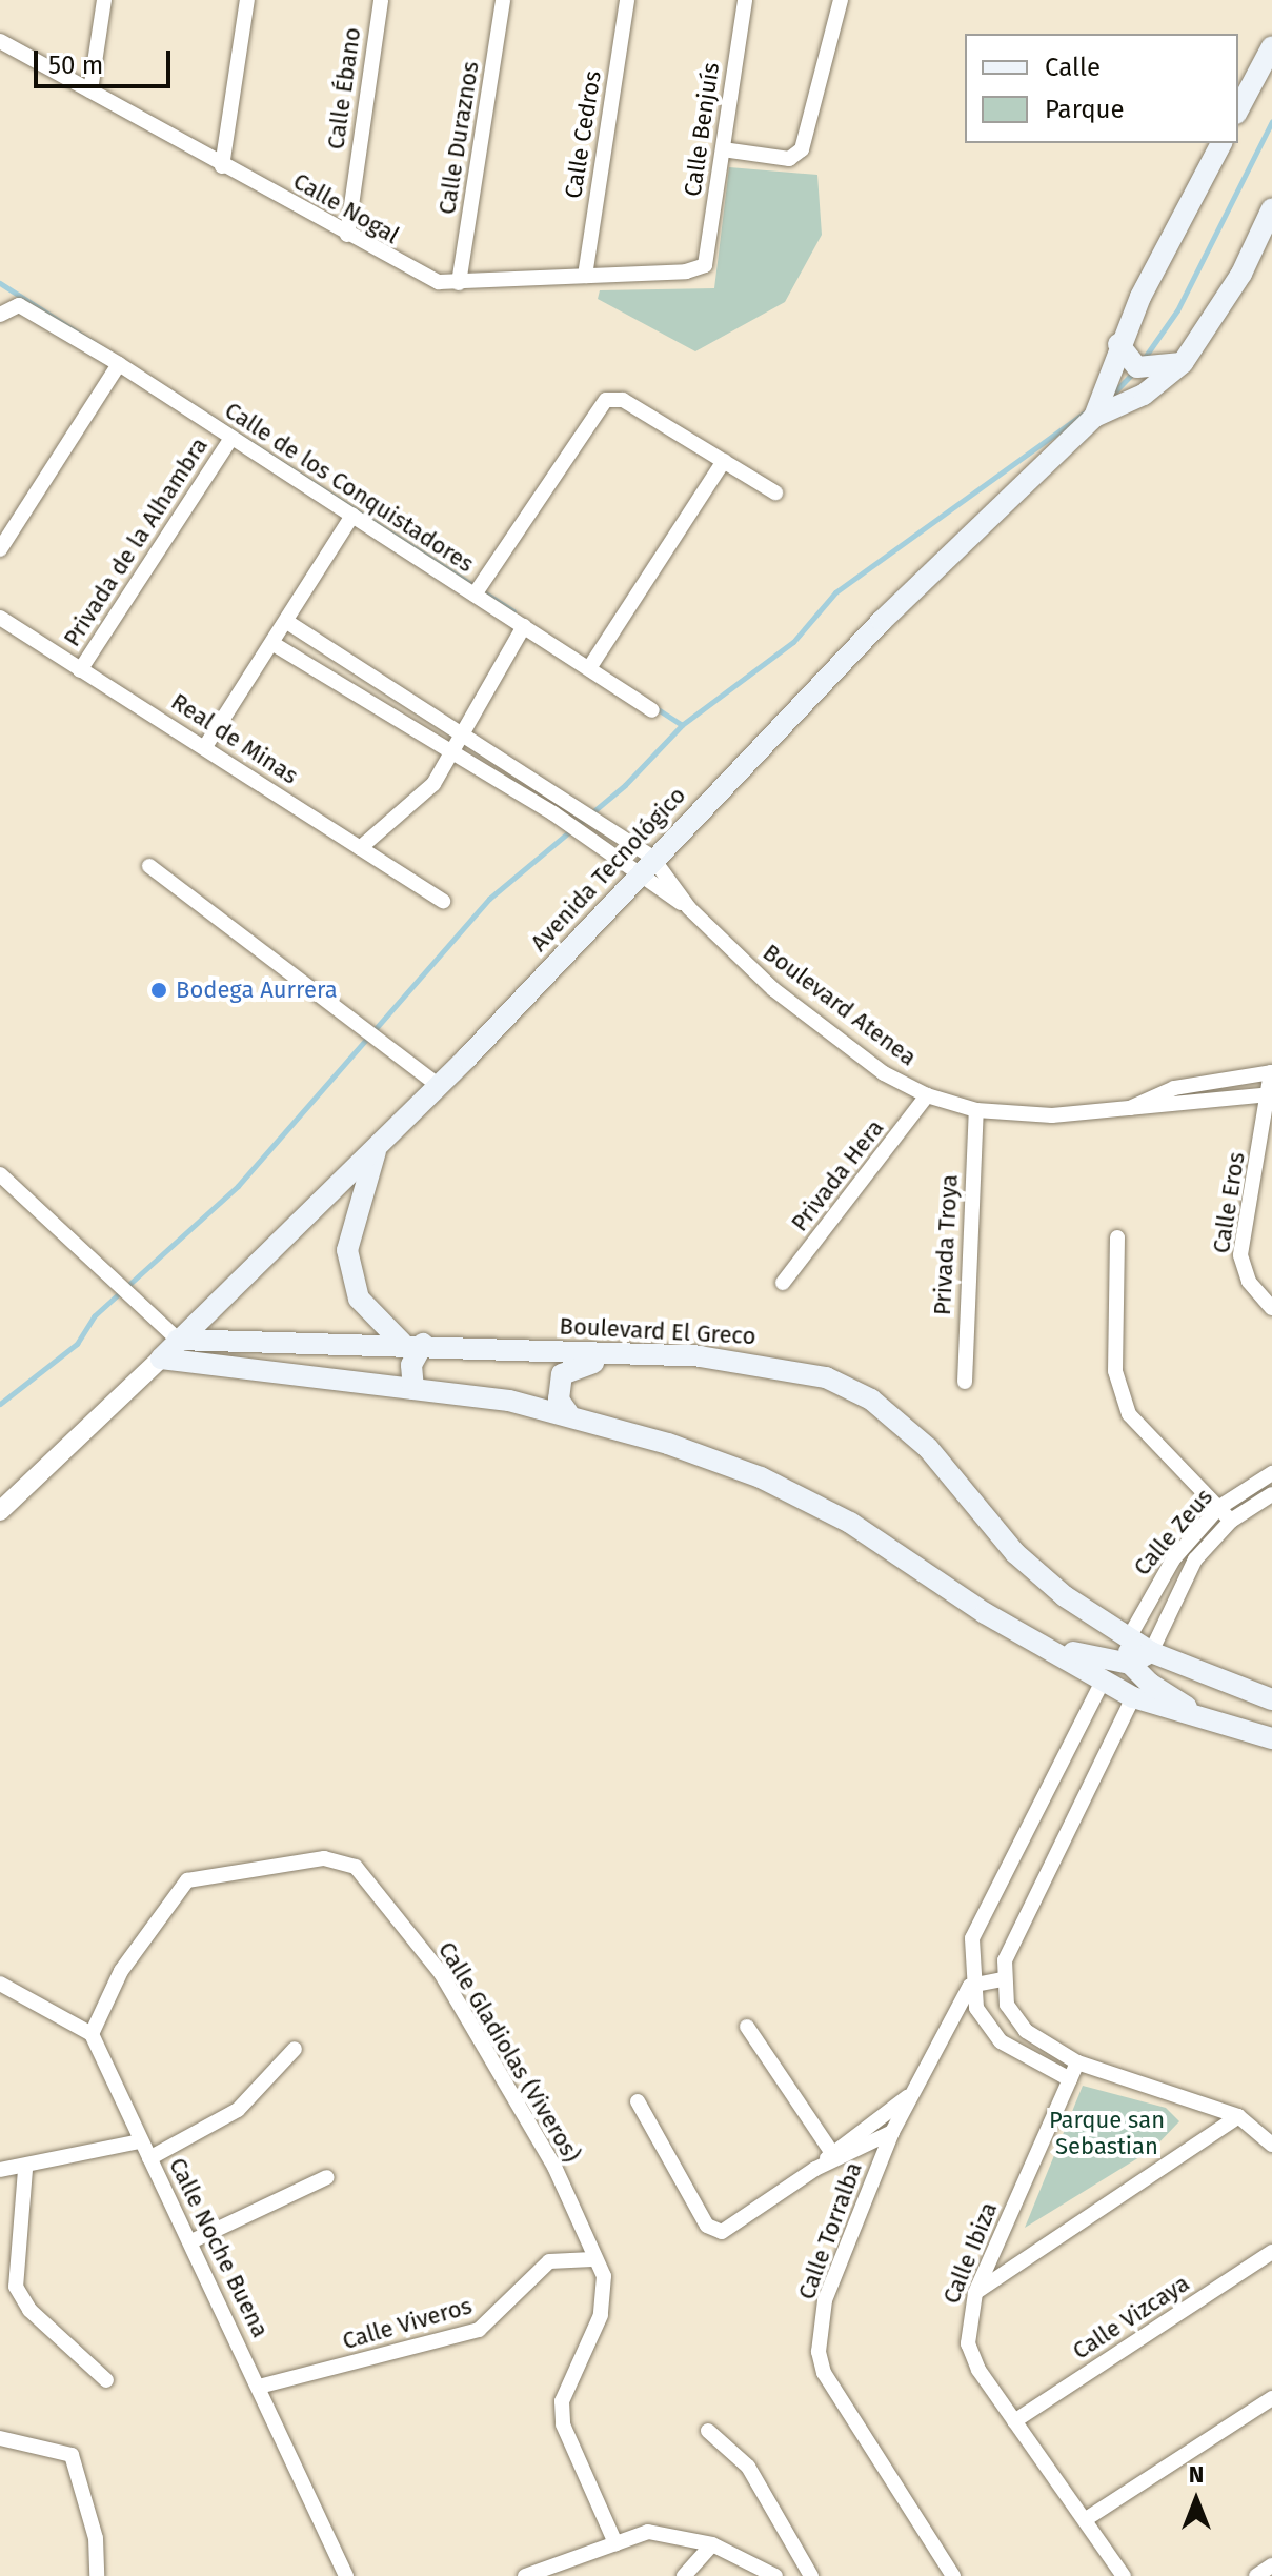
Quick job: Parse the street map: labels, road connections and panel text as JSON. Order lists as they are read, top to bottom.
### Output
{
  "streets": {
    "main road": ["Avenida Tecnológico", "Boulevard El Greco"],
    "street": [
      "Calle Ébano",
      "Calle Benjuís",
      "Calle Cedros",
      "Calle Duraznos",
      "Calle Nogal",
      "Calle de los Conquistadores",
      "Privada de la Alhambra",
      "Real de Minas",
      "Boulevard Atenea",
      "Privada Hera",
      "Calle Eros",
      "Privada Troya",
      "Calle Zeus",
      "Calle Gladiolas (Viveros)",
      "Calle Torralba",
      "Calle Noche Buena",
      "Calle Ibiza",
      "Calle Vizcaya",
      "Calle Viveros"
    ]
  },
  "crossings": [
    ["Calle Ébano", "Calle Nogal"],
    ["Calle Benjuís", "Calle Nogal"],
    ["Calle Cedros", "Calle Nogal"],
    ["Calle Duraznos", "Calle Nogal"],
    ["Calle de los Conquistadores", "Privada de la Alhambra"],
    ["Privada de la Alhambra", "Real de Minas"],
    ["Avenida Tecnológico", "Boulevard Atenea"],
    ["Avenida Tecnológico", "Boulevard El Greco"],
    ["Boulevard Atenea", "Privada Hera"],
    ["Boulevard Atenea", "Calle Eros"],
    ["Boulevard Atenea", "Privada Troya"],
    ["Boulevard El Greco", "Calle Zeus"],
    ["Calle Gladiolas (Viveros)", "Calle Noche Buena"],
    ["Calle Gladiolas (Viveros)", "Calle Viveros"],
    ["Calle Noche Buena", "Calle Viveros"],
    ["Calle Ibiza", "Calle Vizcaya"]
  ],
  "parks": ["Parque san Sebastian"],
  "places": ["Bodega Aurrera"],
  "legend": ["Calle", "Parque"],
  "scale_bar": "50 m",
  "north": "top"
}
